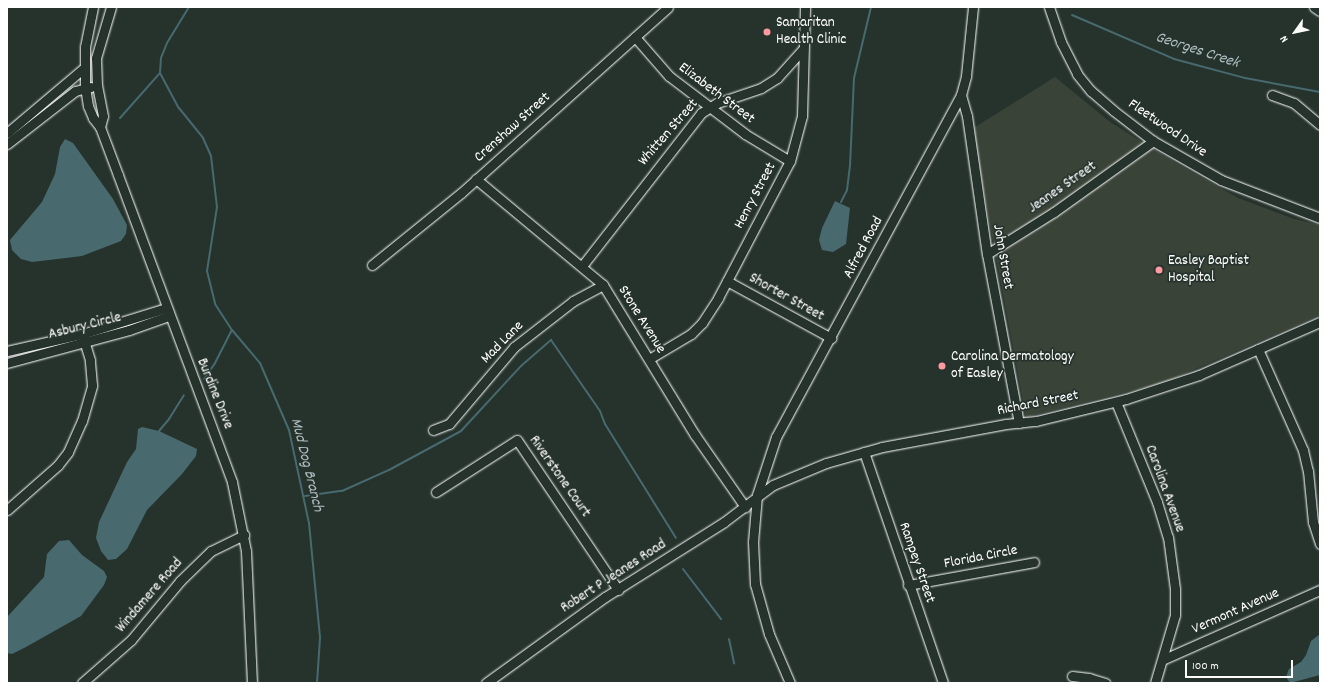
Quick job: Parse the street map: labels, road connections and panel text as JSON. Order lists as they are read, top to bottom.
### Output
{
  "streets": {
    "street": [
      "Elizabeth Street",
      "Crenshaw Street",
      "Fleetwood Drive",
      "Whitten Street",
      "Jeanes Street",
      "Henry Street",
      "Alfred Road",
      "John Street",
      "Shorter Street",
      "Stone Avenue",
      "Asbury Circle",
      "Mad Lane",
      "Burdine Drive",
      "Richard Street",
      "Riverstone Court",
      "Carolina Avenue",
      "Florida Circle",
      "Rampey Street",
      "Robert P Jeanes Road",
      "Windamere Road",
      "Vermont Avenue"
    ]
  },
  "crossings": [
    ["Elizabeth Street", "Crenshaw Street"],
    ["Elizabeth Street", "Whitten Street"],
    ["Elizabeth Street", "Henry Street"],
    ["Crenshaw Street", "Stone Avenue"],
    ["Fleetwood Drive", "Jeanes Street"],
    ["Whitten Street", "Henry Street"],
    ["Whitten Street", "Stone Avenue"],
    ["Jeanes Street", "John Street"],
    ["Henry Street", "Shorter Street"],
    ["Henry Street", "Stone Avenue"],
    ["Alfred Road", "John Street"],
    ["Alfred Road", "Shorter Street"],
    ["Alfred Road", "Richard Street"],
    ["Alfred Road", "Robert P Jeanes Road"],
    ["John Street", "Richard Street"],
    ["Stone Avenue", "Mad Lane"],
    ["Stone Avenue", "Robert P Jeanes Road"],
    ["Asbury Circle", "Burdine Drive"],
    ["Burdine Drive", "Windamere Road"],
    ["Richard Street", "Carolina Avenue"],
    ["Richard Street", "Rampey Street"],
    ["Richard Street", "Robert P Jeanes Road"],
    ["Riverstone Court", "Robert P Jeanes Road"],
    ["Carolina Avenue", "Vermont Avenue"],
    ["Florida Circle", "Rampey Street"]
  ],
  "water": ["Georges Creek", "Mud Dog Branch"],
  "places": ["Samaritan Health Clinic", "Easley Baptist Hospital", "Carolina Dermatology of Easley"],
  "scale_bar": "100 m",
  "north": "bottom left"
}
